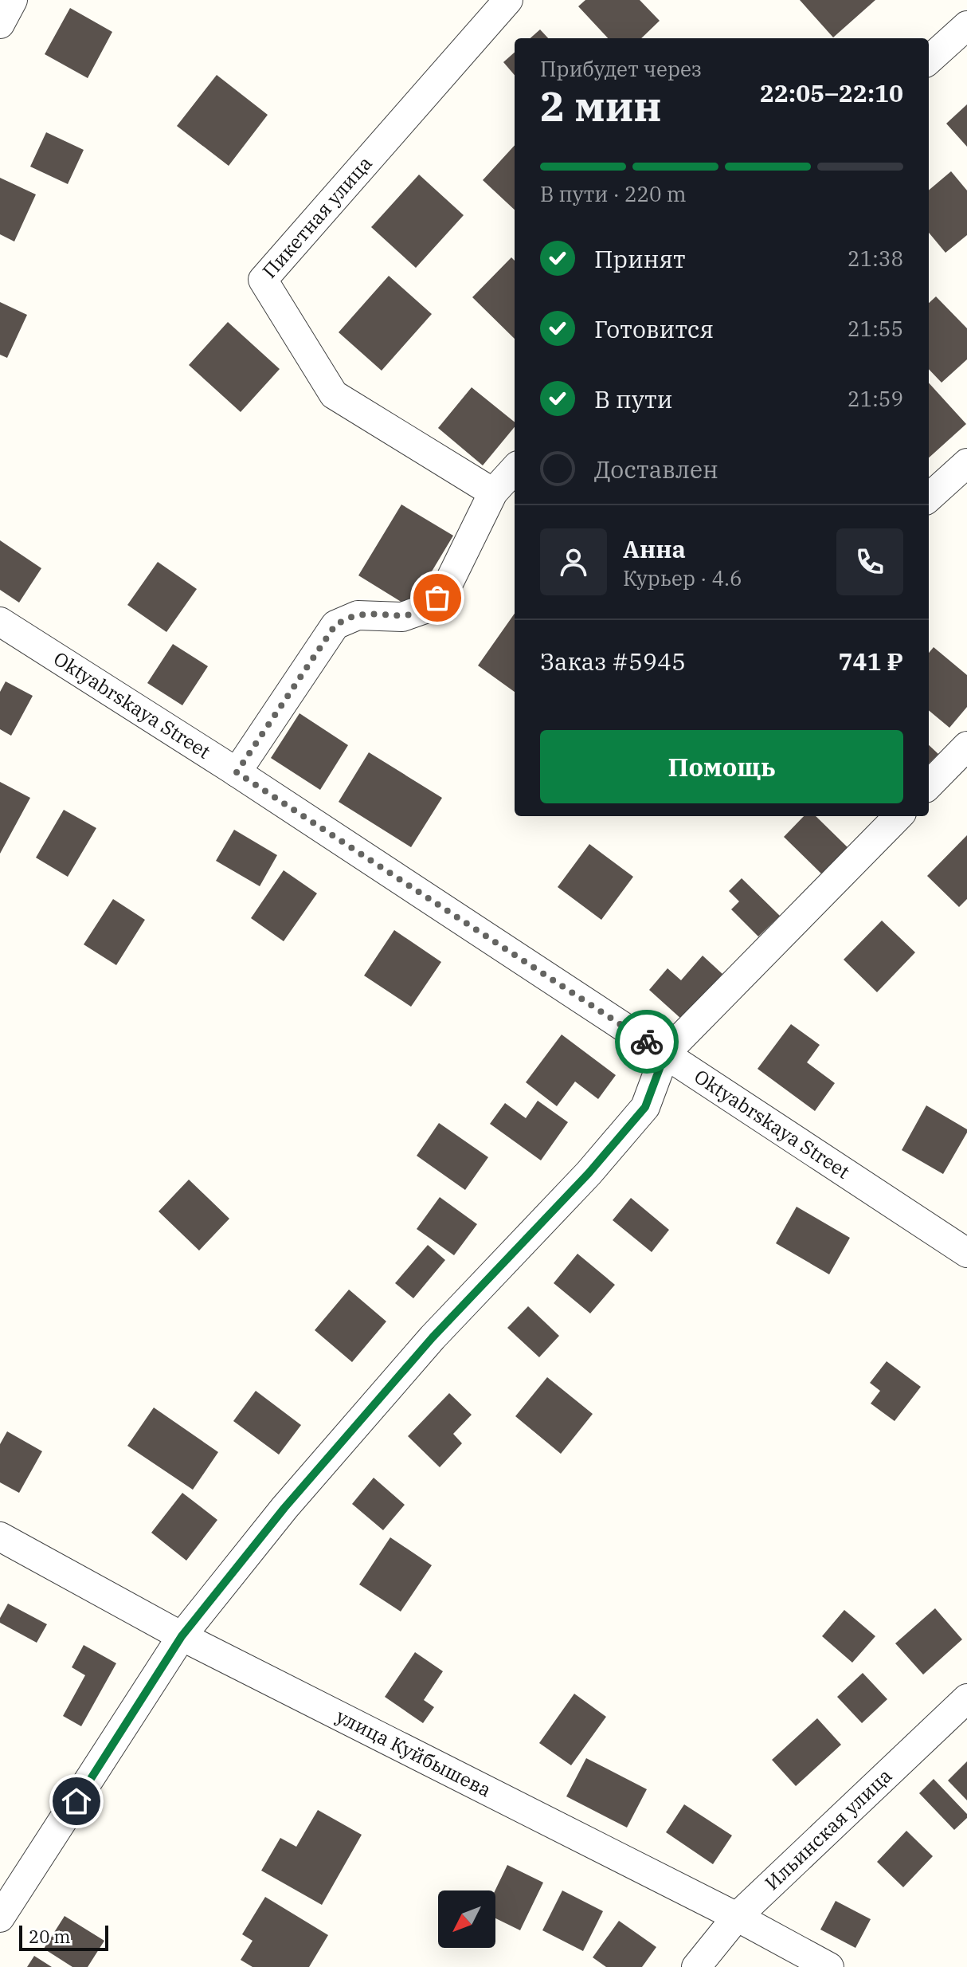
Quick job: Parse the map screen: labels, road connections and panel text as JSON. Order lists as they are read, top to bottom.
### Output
{
  "streets": {
    "street": [
      "Пикетная улица",
      "Oktyabrskaya Street",
      "улица Куйбышева",
      "Ильинская улица"
    ]
  },
  "crossings": [
    ["улица Куйбышева", "Ильинская улица"]
  ],
  "scale_bar": "20 m",
  "north": "bottom left",
  "page": {
    "heading": ["2 мин", "Прибудет через", "22:05–22:10"],
    "panel": [
      "Анна",
      "Курьер · 4.6",
      "Заказ #5945",
      "741 ₽"
    ],
    "bar": "В пути · 220 m",
    "list": [
      ["Принят", "21:38"],
      ["Готовится", "21:55"],
      ["В пути", "21:59"],
      "Доставлен"
    ],
    "buttons": "Помощь",
    "scale": "20 m"
  }
}
